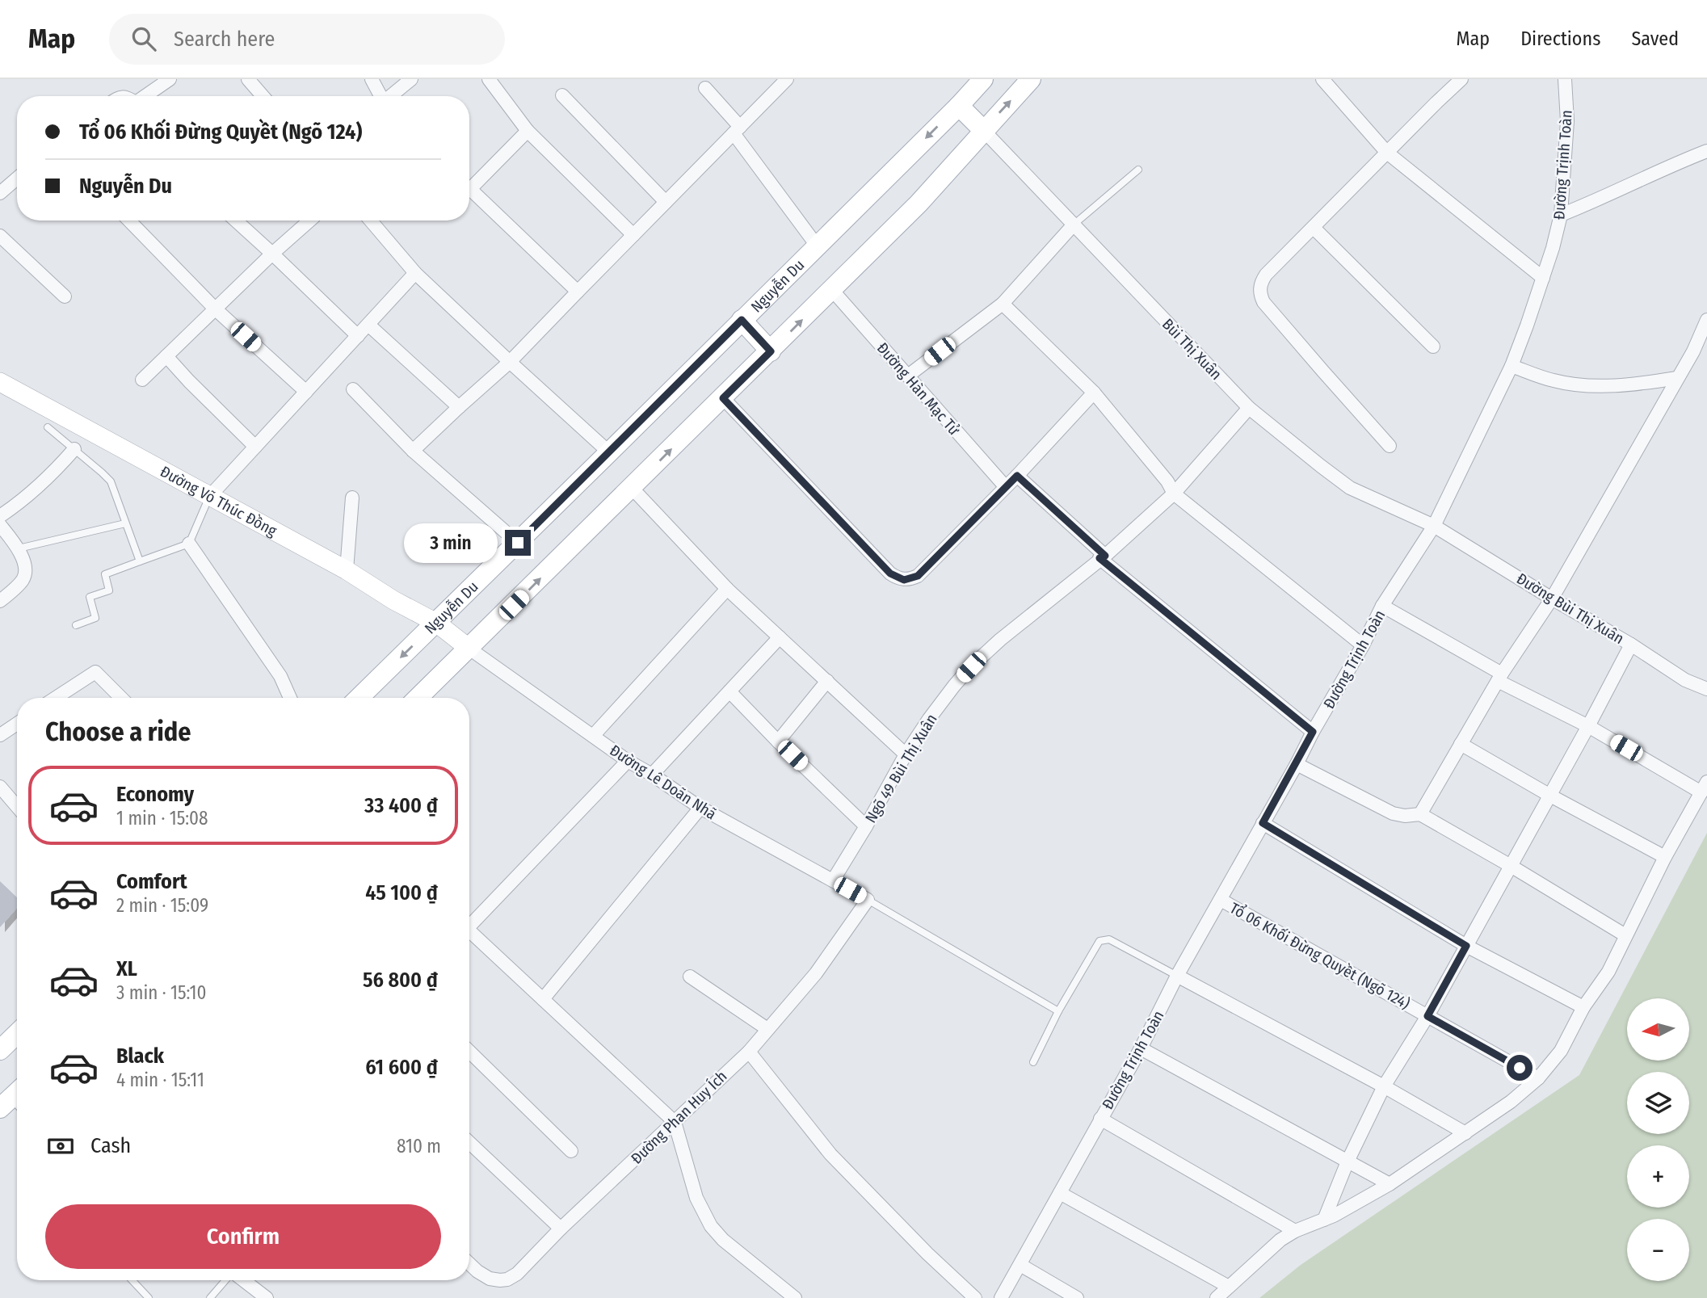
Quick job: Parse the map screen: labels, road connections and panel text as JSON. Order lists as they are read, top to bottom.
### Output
{
  "streets": {
    "main road": ["Nguyễn Du"],
    "street": [
      "Đường Trịnh Toàn",
      "Bùi Thị Xuân",
      "Đường Hàn Mạc Tử",
      "Đường Võ Thúc Đồng",
      "Đường Bùi Thị Xuân",
      "Ngõ 49 Bùi Thị Xuân",
      "Đường Lê Doãn Nhã",
      "Tổ 06 Khối Đừng Quyềt (Ngõ 124)",
      "Đường Phan Huy Ích"
    ]
  },
  "crossings": [
    ["Đường Trịnh Toàn", "Bùi Thị Xuân"],
    ["Đường Trịnh Toàn", "Đường Bùi Thị Xuân"],
    ["Đường Trịnh Toàn", "Tổ 06 Khối Đừng Quyềt (Ngõ 124)"],
    ["Nguyễn Du", "Đường Võ Thúc Đồng"],
    ["Bùi Thị Xuân", "Đường Bùi Thị Xuân"],
    ["Bùi Thị Xuân", "Ngõ 49 Bùi Thị Xuân"],
    ["Đường Võ Thúc Đồng", "Đường Lê Doãn Nhã"],
    ["Ngõ 49 Bùi Thị Xuân", "Đường Lê Doãn Nhã"],
    ["Đường Lê Doãn Nhã", "Đường Phan Huy Ích"]
  ],
  "north": "left",
  "page": {
    "header": "Map",
    "search": "Search here",
    "nav": ["Map", "Directions", "Saved"],
    "banner": ["Tổ 06 Khối Đừng Quyềt (Ngõ 124)", "Nguyễn Du"],
    "bubble": "3 min",
    "heading": "Choose a ride",
    "list": [
      {
        "name": "Economy",
        "note": "1 min · 15:08",
        "value": "33 400 ₫"
      },
      {
        "name": "Comfort",
        "note": "2 min · 15:09",
        "value": "45 100 ₫"
      },
      {
        "name": "XL",
        "note": "3 min · 15:10",
        "value": "56 800 ₫"
      },
      {
        "name": "Black",
        "note": "4 min · 15:11",
        "value": "61 600 ₫"
      }
    ],
    "map_buttons": ["+", "−"],
    "pay": ["Cash", "810 m"],
    "buttons": "Confirm"
  }
}
